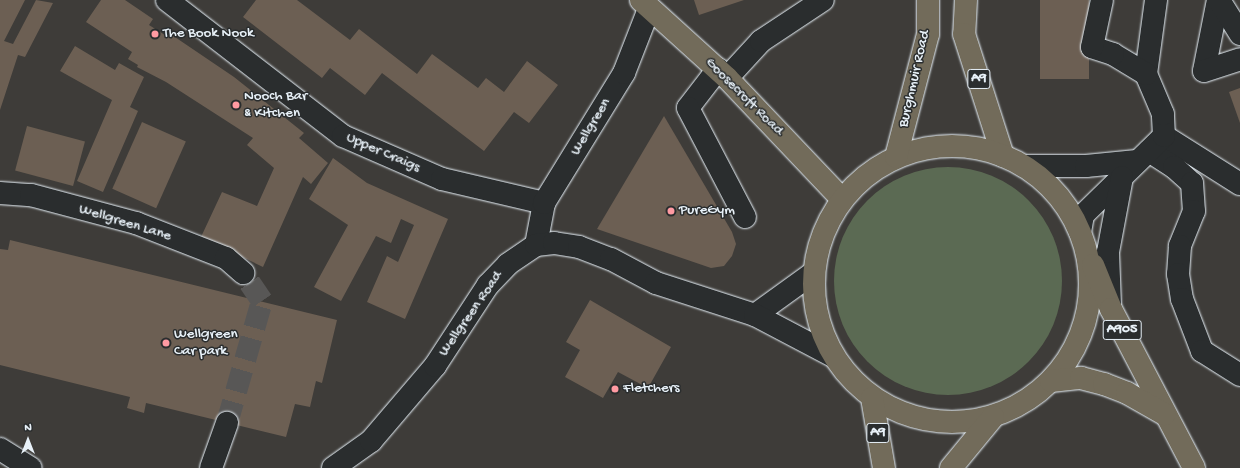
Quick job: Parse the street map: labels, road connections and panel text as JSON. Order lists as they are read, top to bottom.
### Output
{
  "streets": {
    "main road": [
      "Burghmuir Road",
      "A9",
      "Goosecroft Road",
      "A905"
    ],
    "street": [
      "Wellgreen",
      "Upper Craigs",
      "Wellgreen Lane",
      "Wellgreen Road"
    ]
  },
  "crossings": [
    ["Goosecroft Road", "Wellgreen"],
    ["Wellgreen", "Upper Craigs"],
    ["Wellgreen", "Wellgreen Road"]
  ],
  "places": [
    "The Book Nook",
    "Nooch Bar & Kitchen",
    "PureGym",
    "Wellgreen Car park",
    "Fletchers"
  ],
  "north": "top"
}
